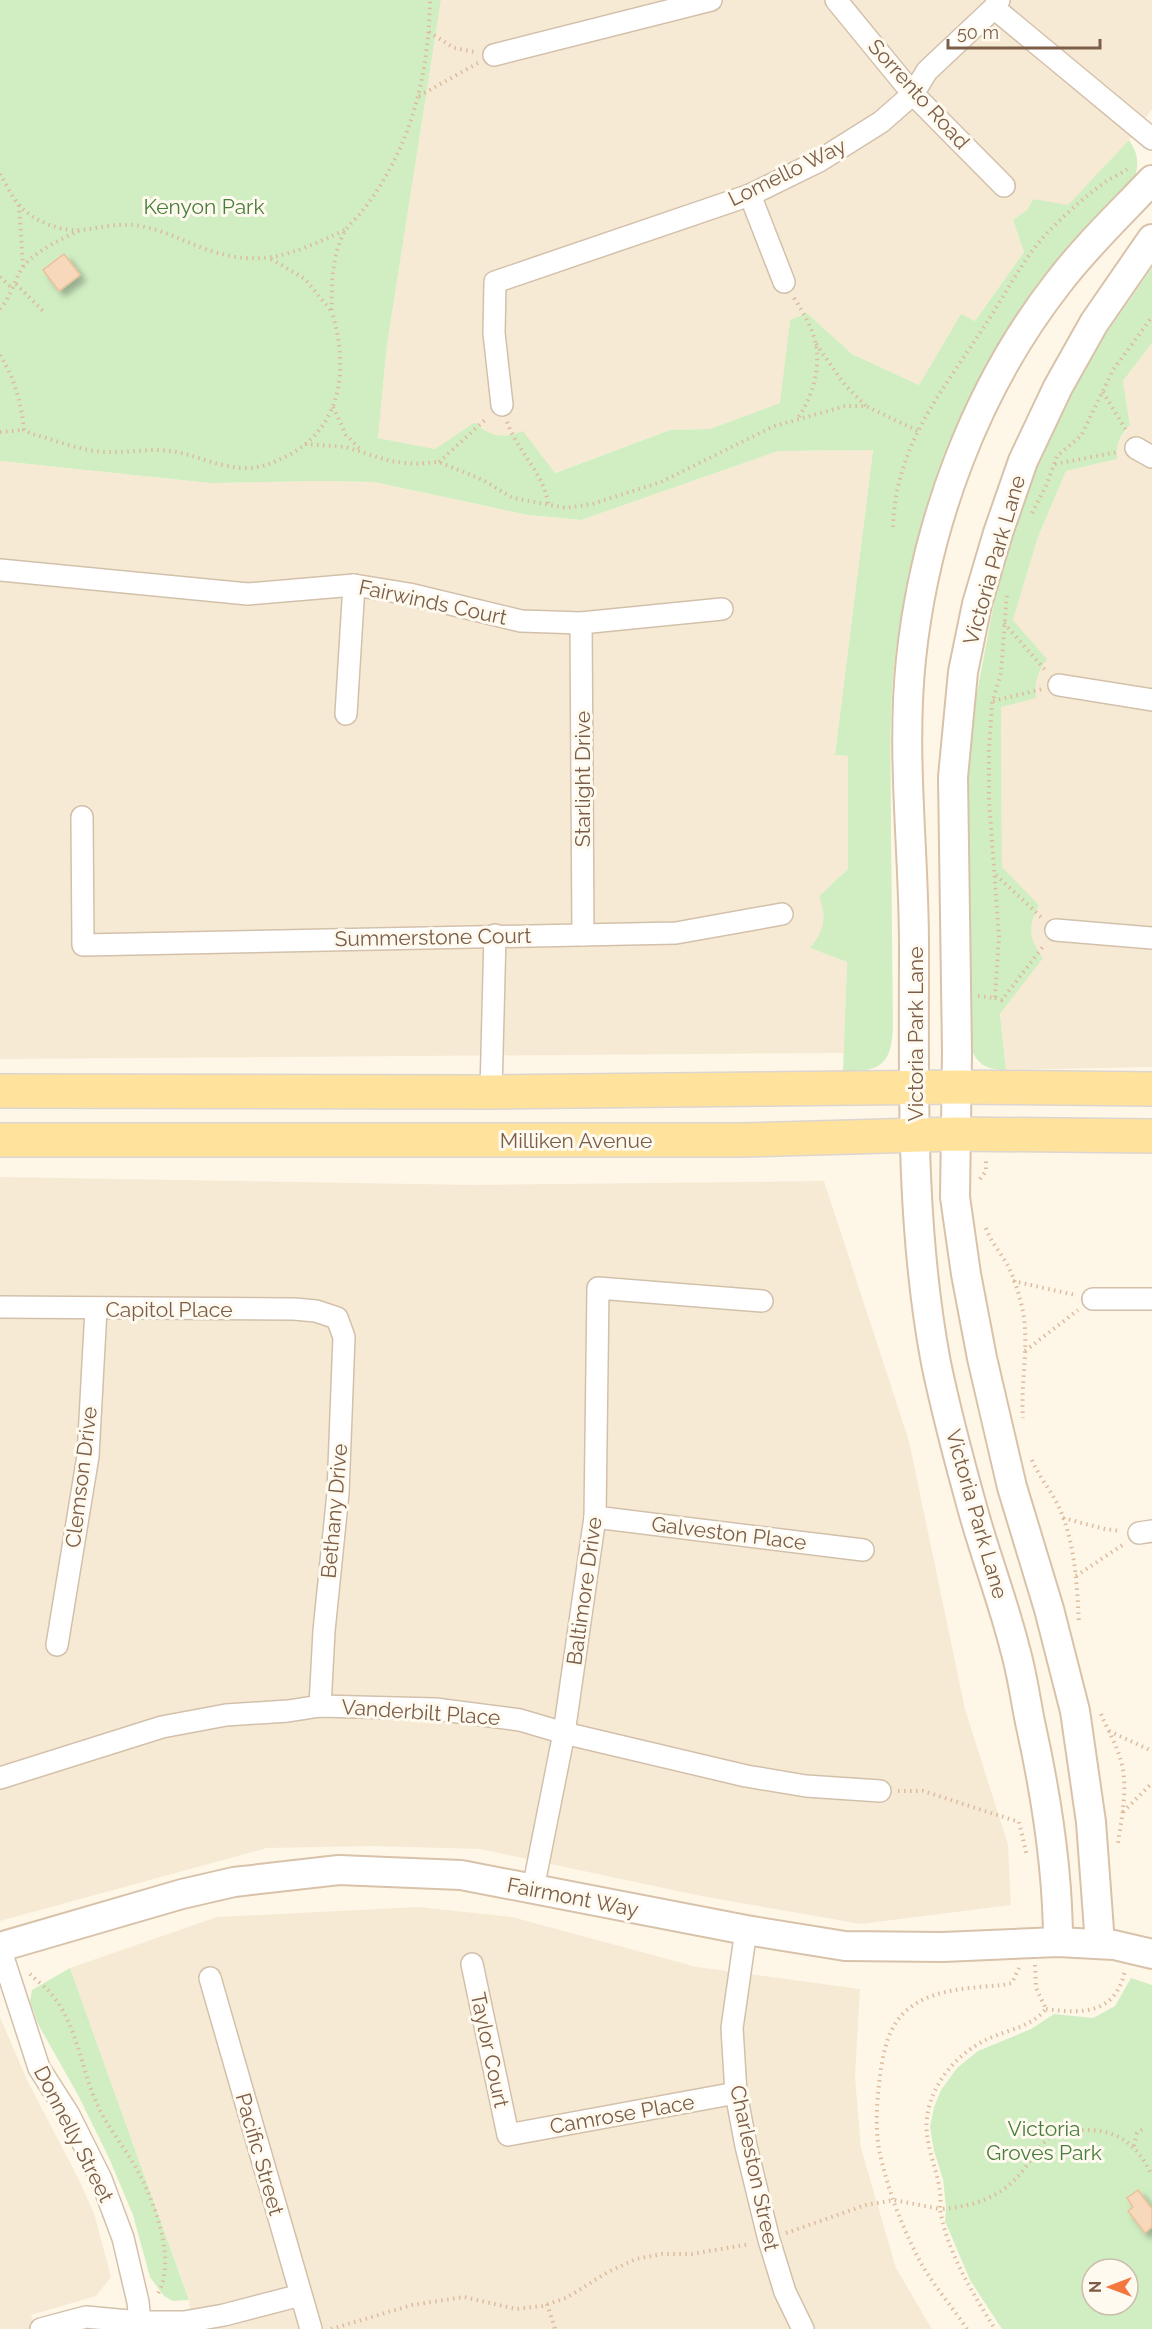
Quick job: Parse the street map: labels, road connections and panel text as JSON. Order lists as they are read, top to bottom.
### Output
{
  "streets": {
    "main road": ["Milliken Avenue"],
    "street": [
      "Sorrento Road",
      "Lomello Way",
      "Victoria Park Lane",
      "Fairwinds Court",
      "Starlight Drive",
      "Summerstone Court",
      "Capitol Place",
      "Clemson Drive",
      "Bethany Drive",
      "Galveston Place",
      "Baltimore Drive",
      "Vanderbilt Place",
      "Fairmont Way",
      "Taylor Court",
      "Camrose Place",
      "Donnelly Street",
      "Pacific Street",
      "Charleston Street"
    ]
  },
  "crossings": [
    ["Sorrento Road", "Lomello Way"],
    ["Victoria Park Lane", "Milliken Avenue"],
    ["Victoria Park Lane", "Fairmont Way"],
    ["Fairwinds Court", "Starlight Drive"],
    ["Starlight Drive", "Summerstone Court"],
    ["Capitol Place", "Clemson Drive"],
    ["Capitol Place", "Bethany Drive"],
    ["Bethany Drive", "Vanderbilt Place"],
    ["Galveston Place", "Baltimore Drive"],
    ["Baltimore Drive", "Vanderbilt Place"],
    ["Baltimore Drive", "Fairmont Way"],
    ["Fairmont Way", "Donnelly Street"],
    ["Fairmont Way", "Charleston Street"],
    ["Taylor Court", "Camrose Place"],
    ["Camrose Place", "Charleston Street"]
  ],
  "parks": ["Kenyon Park", "Victoria Groves Park"],
  "scale_bar": "50 m",
  "north": "left"
}
